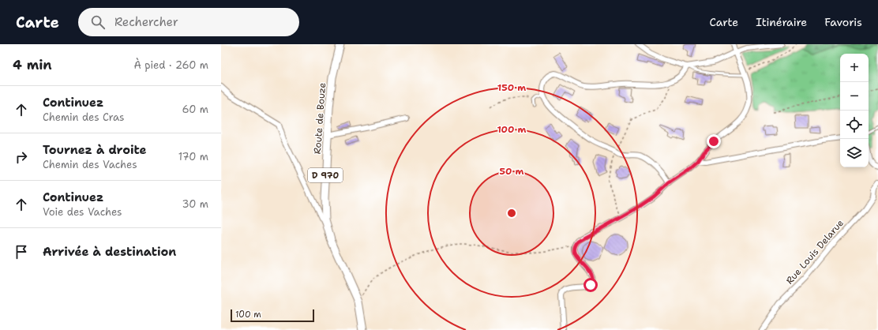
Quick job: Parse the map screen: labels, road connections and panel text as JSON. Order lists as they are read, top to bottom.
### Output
{
  "streets": {
    "main road": ["Route de Bouze", "D 970"],
    "street": ["Rue Louis Delarue"]
  },
  "crossings": [
    ["Route de Bouze", "D 970"]
  ],
  "scale_bar": "100 m",
  "page": {
    "header": "Carte",
    "search": "Rechercher",
    "nav": ["Carte", "Itinéraire", "Favoris"],
    "heading": ["4 min", "À pied · 260 m"],
    "map_buttons": ["+", "−"],
    "list": [
      ["Continuez", "Chemin des Cras", "60 m"],
      ["Tournez à droite", "Chemin des Vaches", "170 m"],
      ["Continuez", "Voie des Vaches", "30 m"],
      "Arrivée à destination"
    ],
    "scale": "100 m"
  },
  "rings": ["150 m", "100 m", "50 m"]
}
